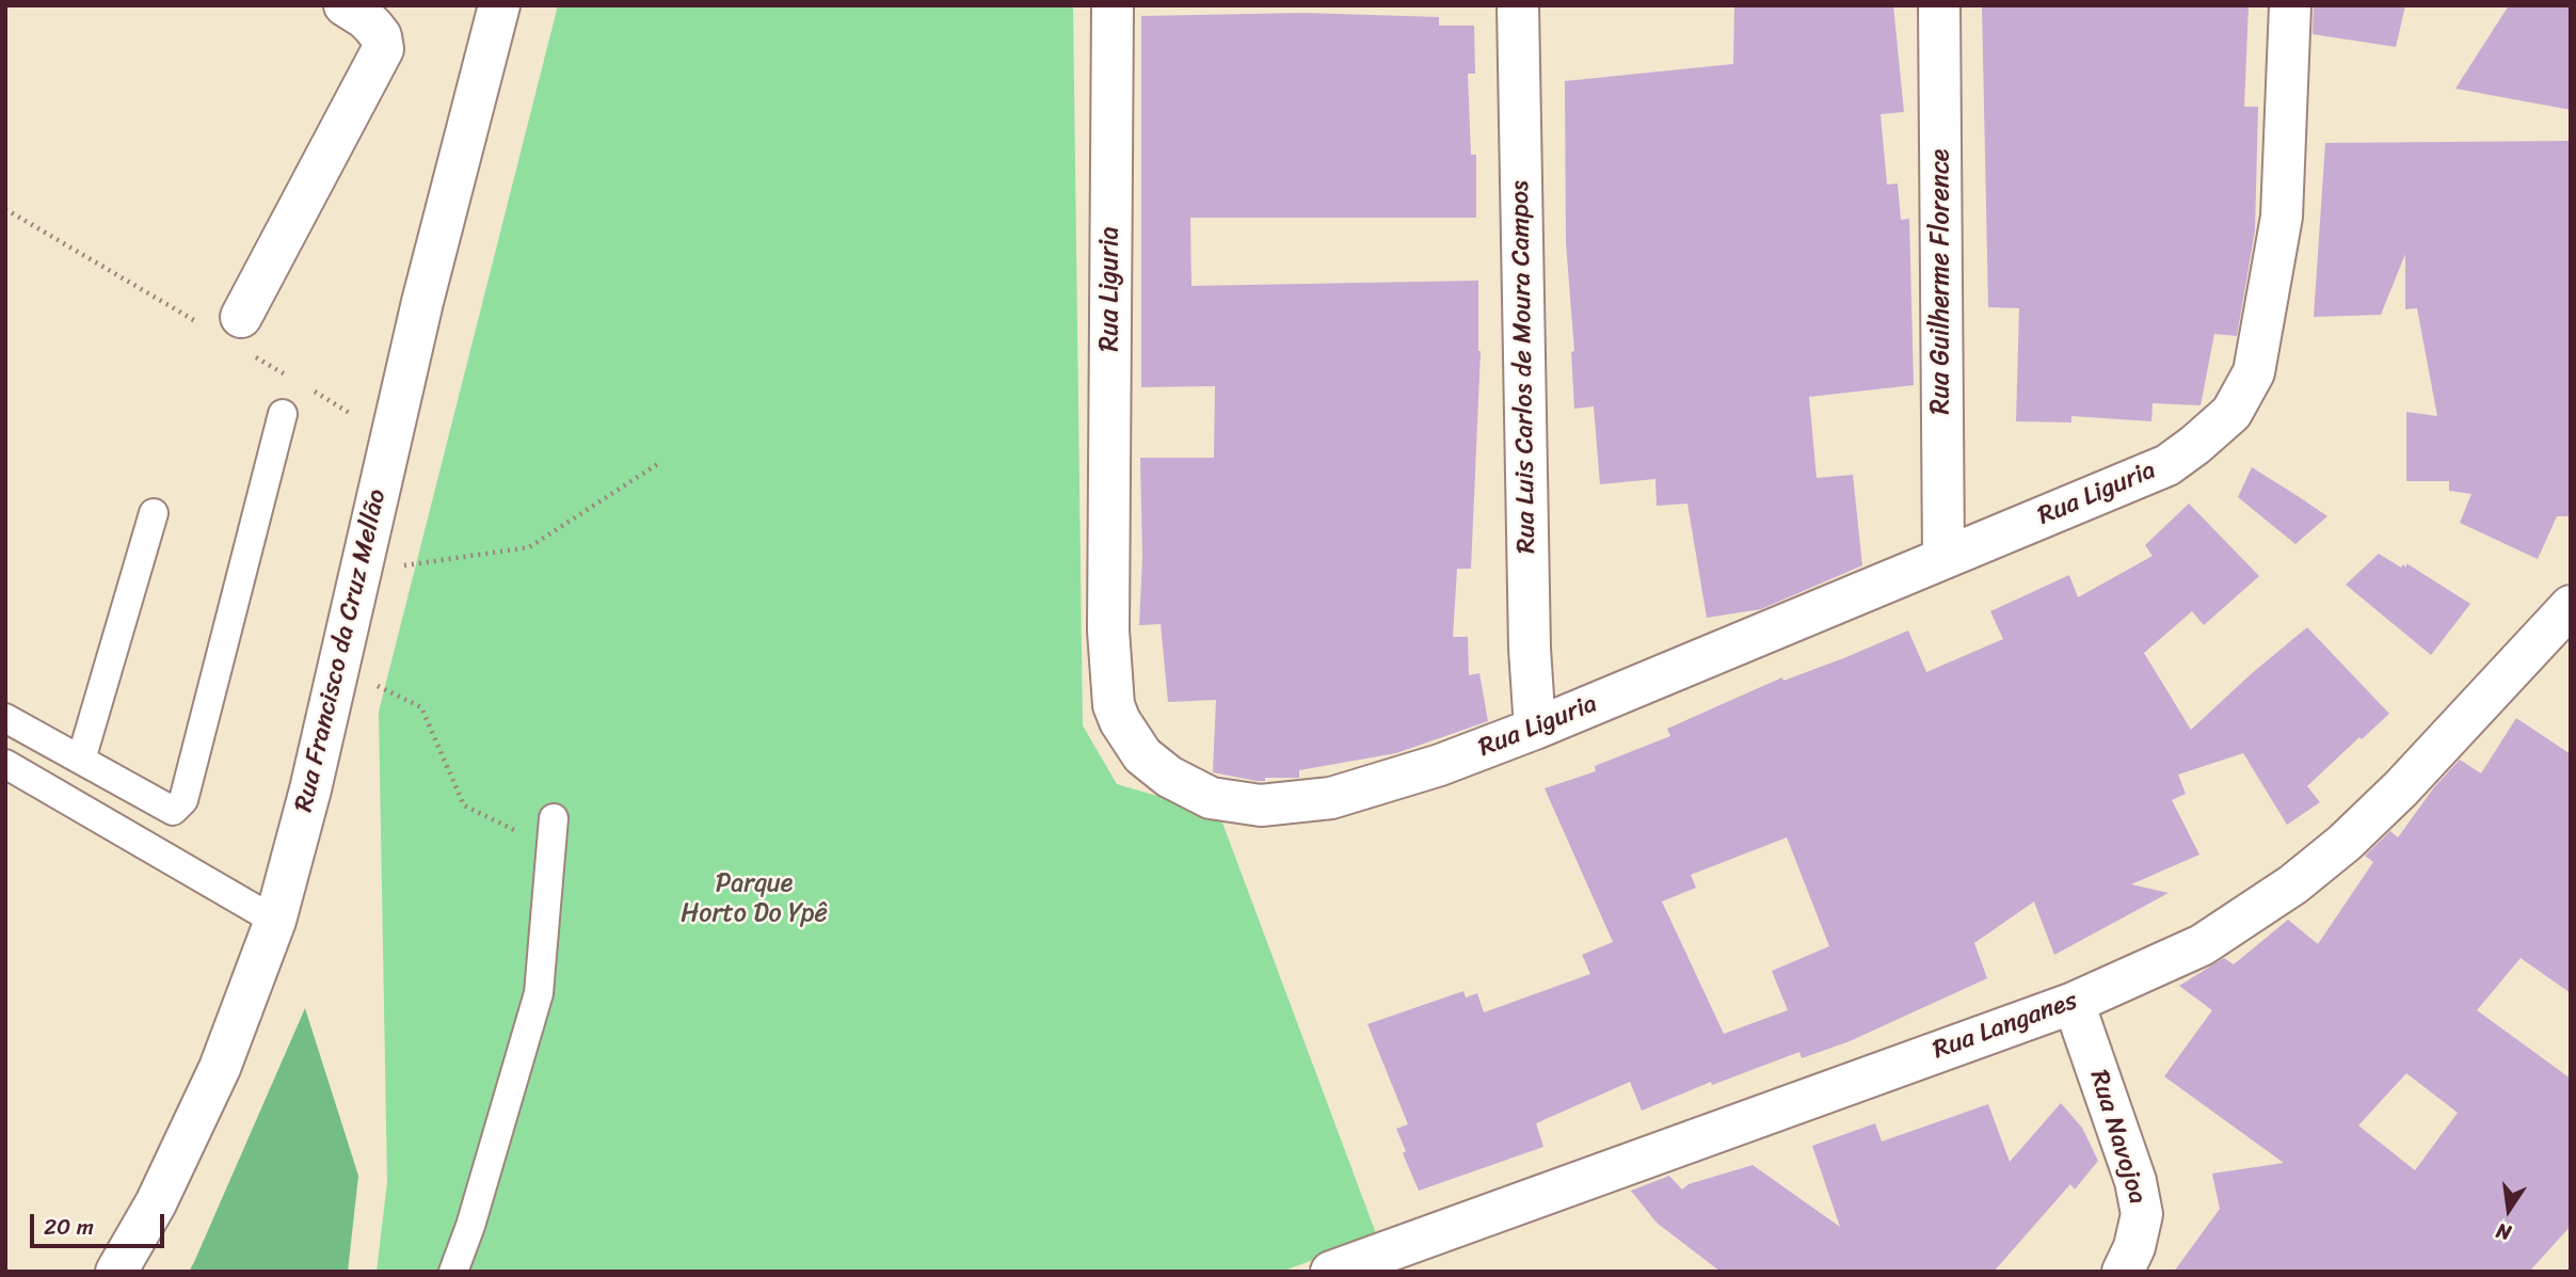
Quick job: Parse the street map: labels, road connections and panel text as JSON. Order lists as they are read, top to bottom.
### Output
{
  "streets": {
    "street": [
      "Rua Guilherme Florence",
      "Rua Liguria",
      "Rua Luis Carlos de Moura Campos",
      "Rua Francisco da Cruz Mellão",
      "Rua Langanes",
      "Rua Navojoa"
    ]
  },
  "crossings": [
    ["Rua Guilherme Florence", "Rua Liguria"],
    ["Rua Liguria", "Rua Luis Carlos de Moura Campos"],
    ["Rua Langanes", "Rua Navojoa"]
  ],
  "parks": ["Parque Horto Do Ypê"],
  "scale_bar": "20 m",
  "north": "bottom"
}
